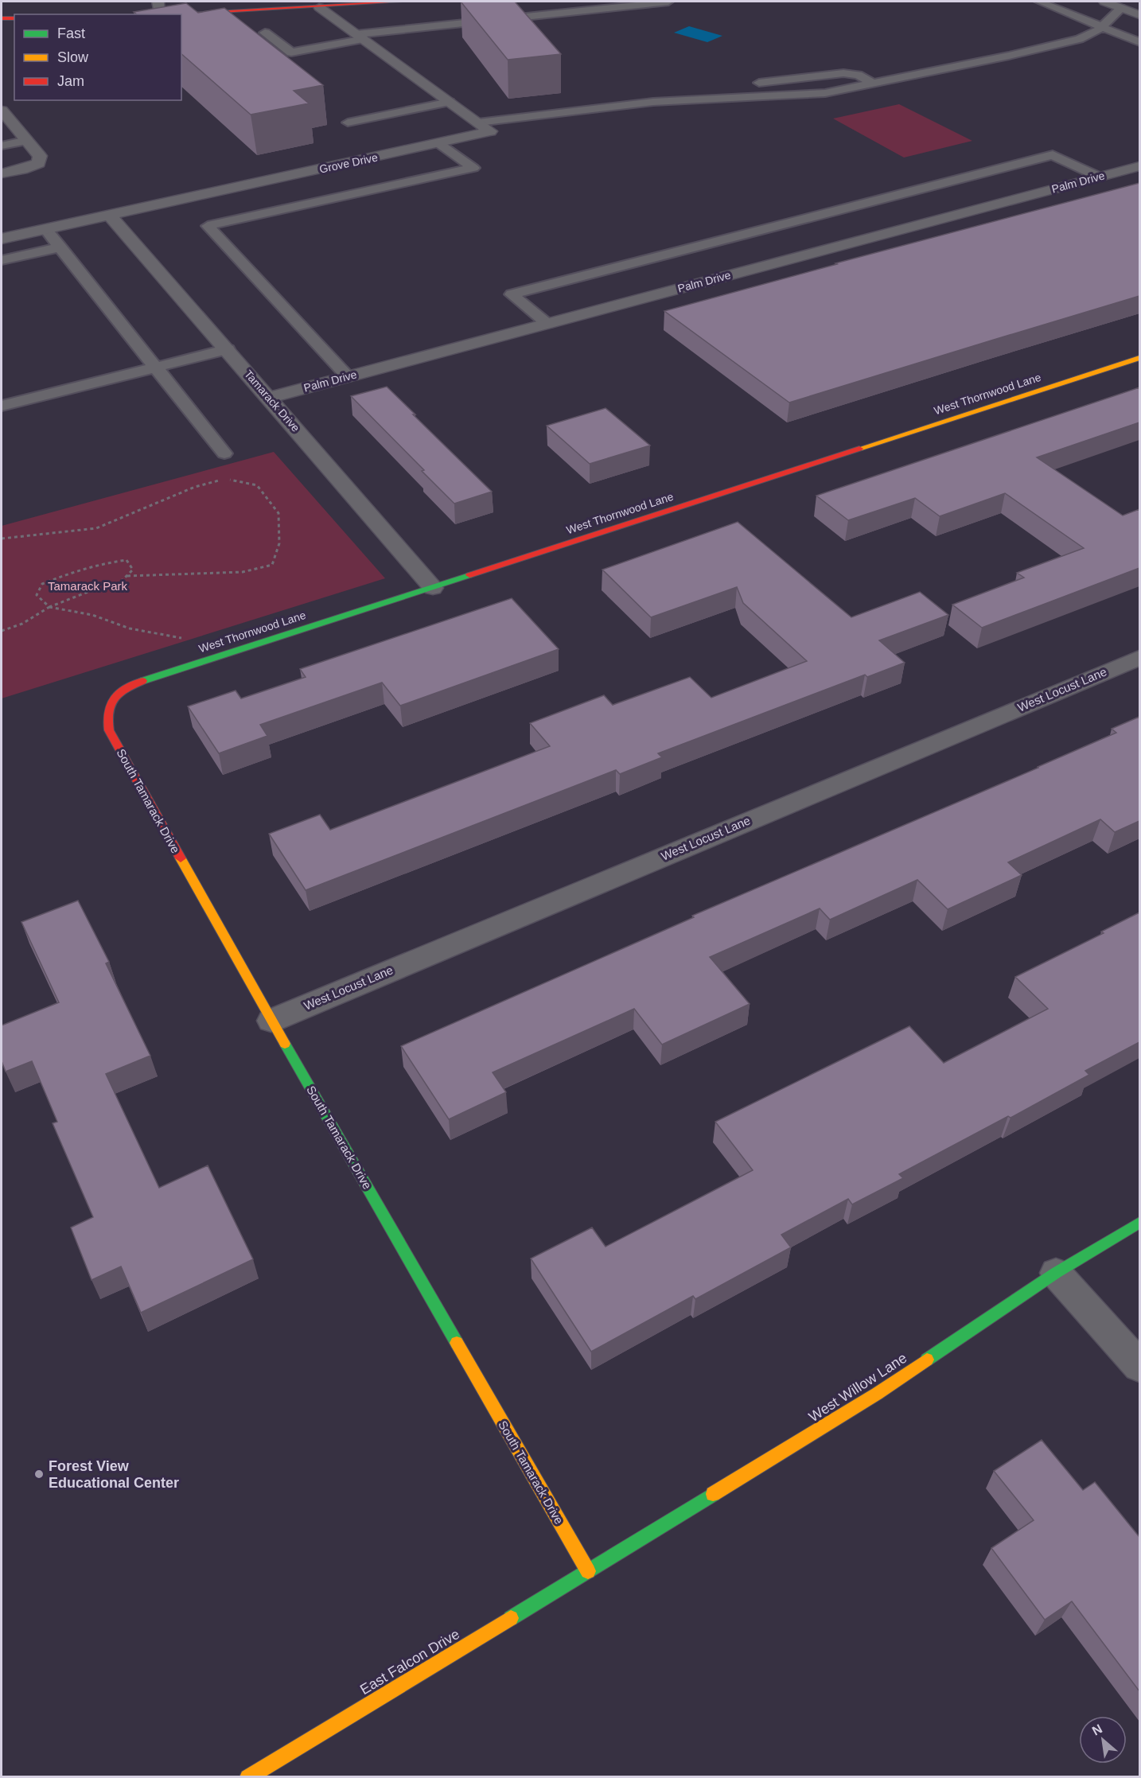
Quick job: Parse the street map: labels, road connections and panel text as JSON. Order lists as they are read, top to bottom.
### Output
{
  "streets": {
    "street": [
      "Grove Drive",
      "Palm Drive",
      "West Thornwood Lane",
      "Tamarack Drive",
      "West Locust Lane",
      "South Tamarack Drive",
      "West Willow Lane",
      "East Falcon Drive"
    ]
  },
  "crossings": [
    ["Grove Drive", "Tamarack Drive"],
    ["Palm Drive", "Tamarack Drive"],
    ["West Thornwood Lane", "Tamarack Drive"],
    ["West Thornwood Lane", "South Tamarack Drive"],
    ["West Locust Lane", "South Tamarack Drive"],
    ["South Tamarack Drive", "West Willow Lane"],
    ["South Tamarack Drive", "East Falcon Drive"],
    ["West Willow Lane", "East Falcon Drive"]
  ],
  "parks": ["Tamarack Park"],
  "places": ["Forest View Educational Center"],
  "legend": ["Fast", "Slow", "Jam"],
  "north": "top left"
}
